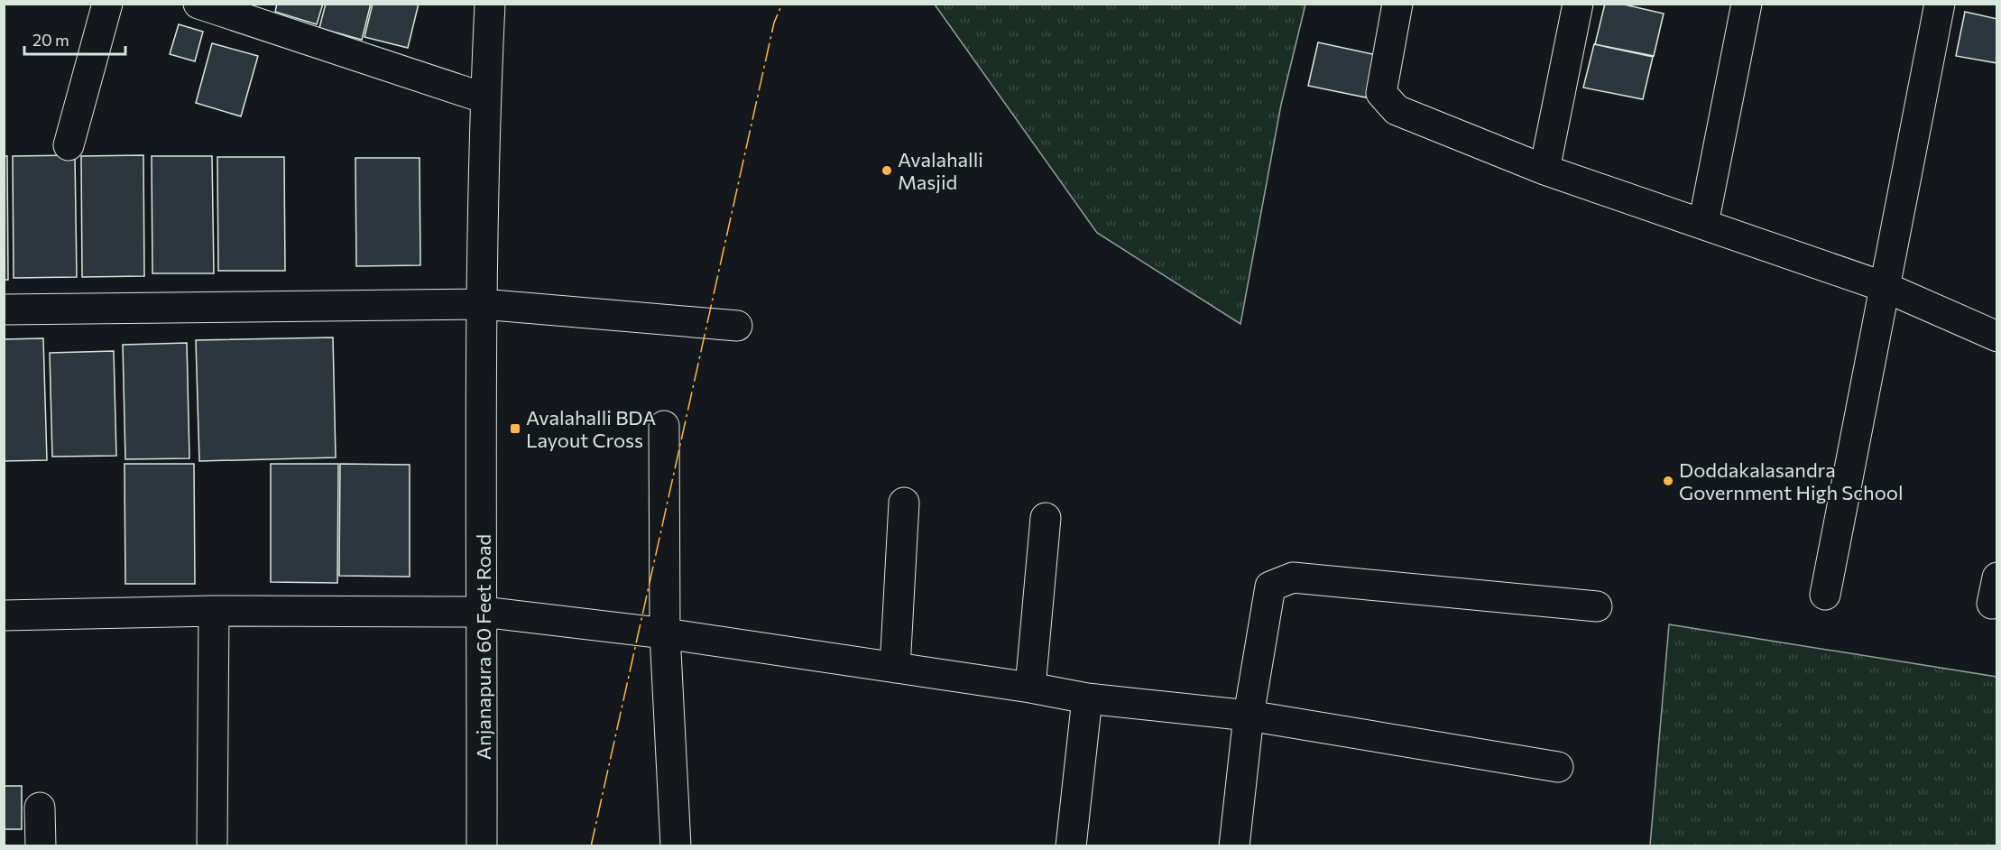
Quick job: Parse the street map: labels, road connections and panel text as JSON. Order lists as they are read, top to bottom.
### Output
{
  "streets": {
    "street": ["Anjanapura 60 Feet Road"]
  },
  "places": {
    "other": ["Avalahalli Masjid", "Doddakalasandra Government High School"],
    "transit": ["Avalahalli BDA Layout Cross"]
  },
  "scale_bar": "20 m"
}
